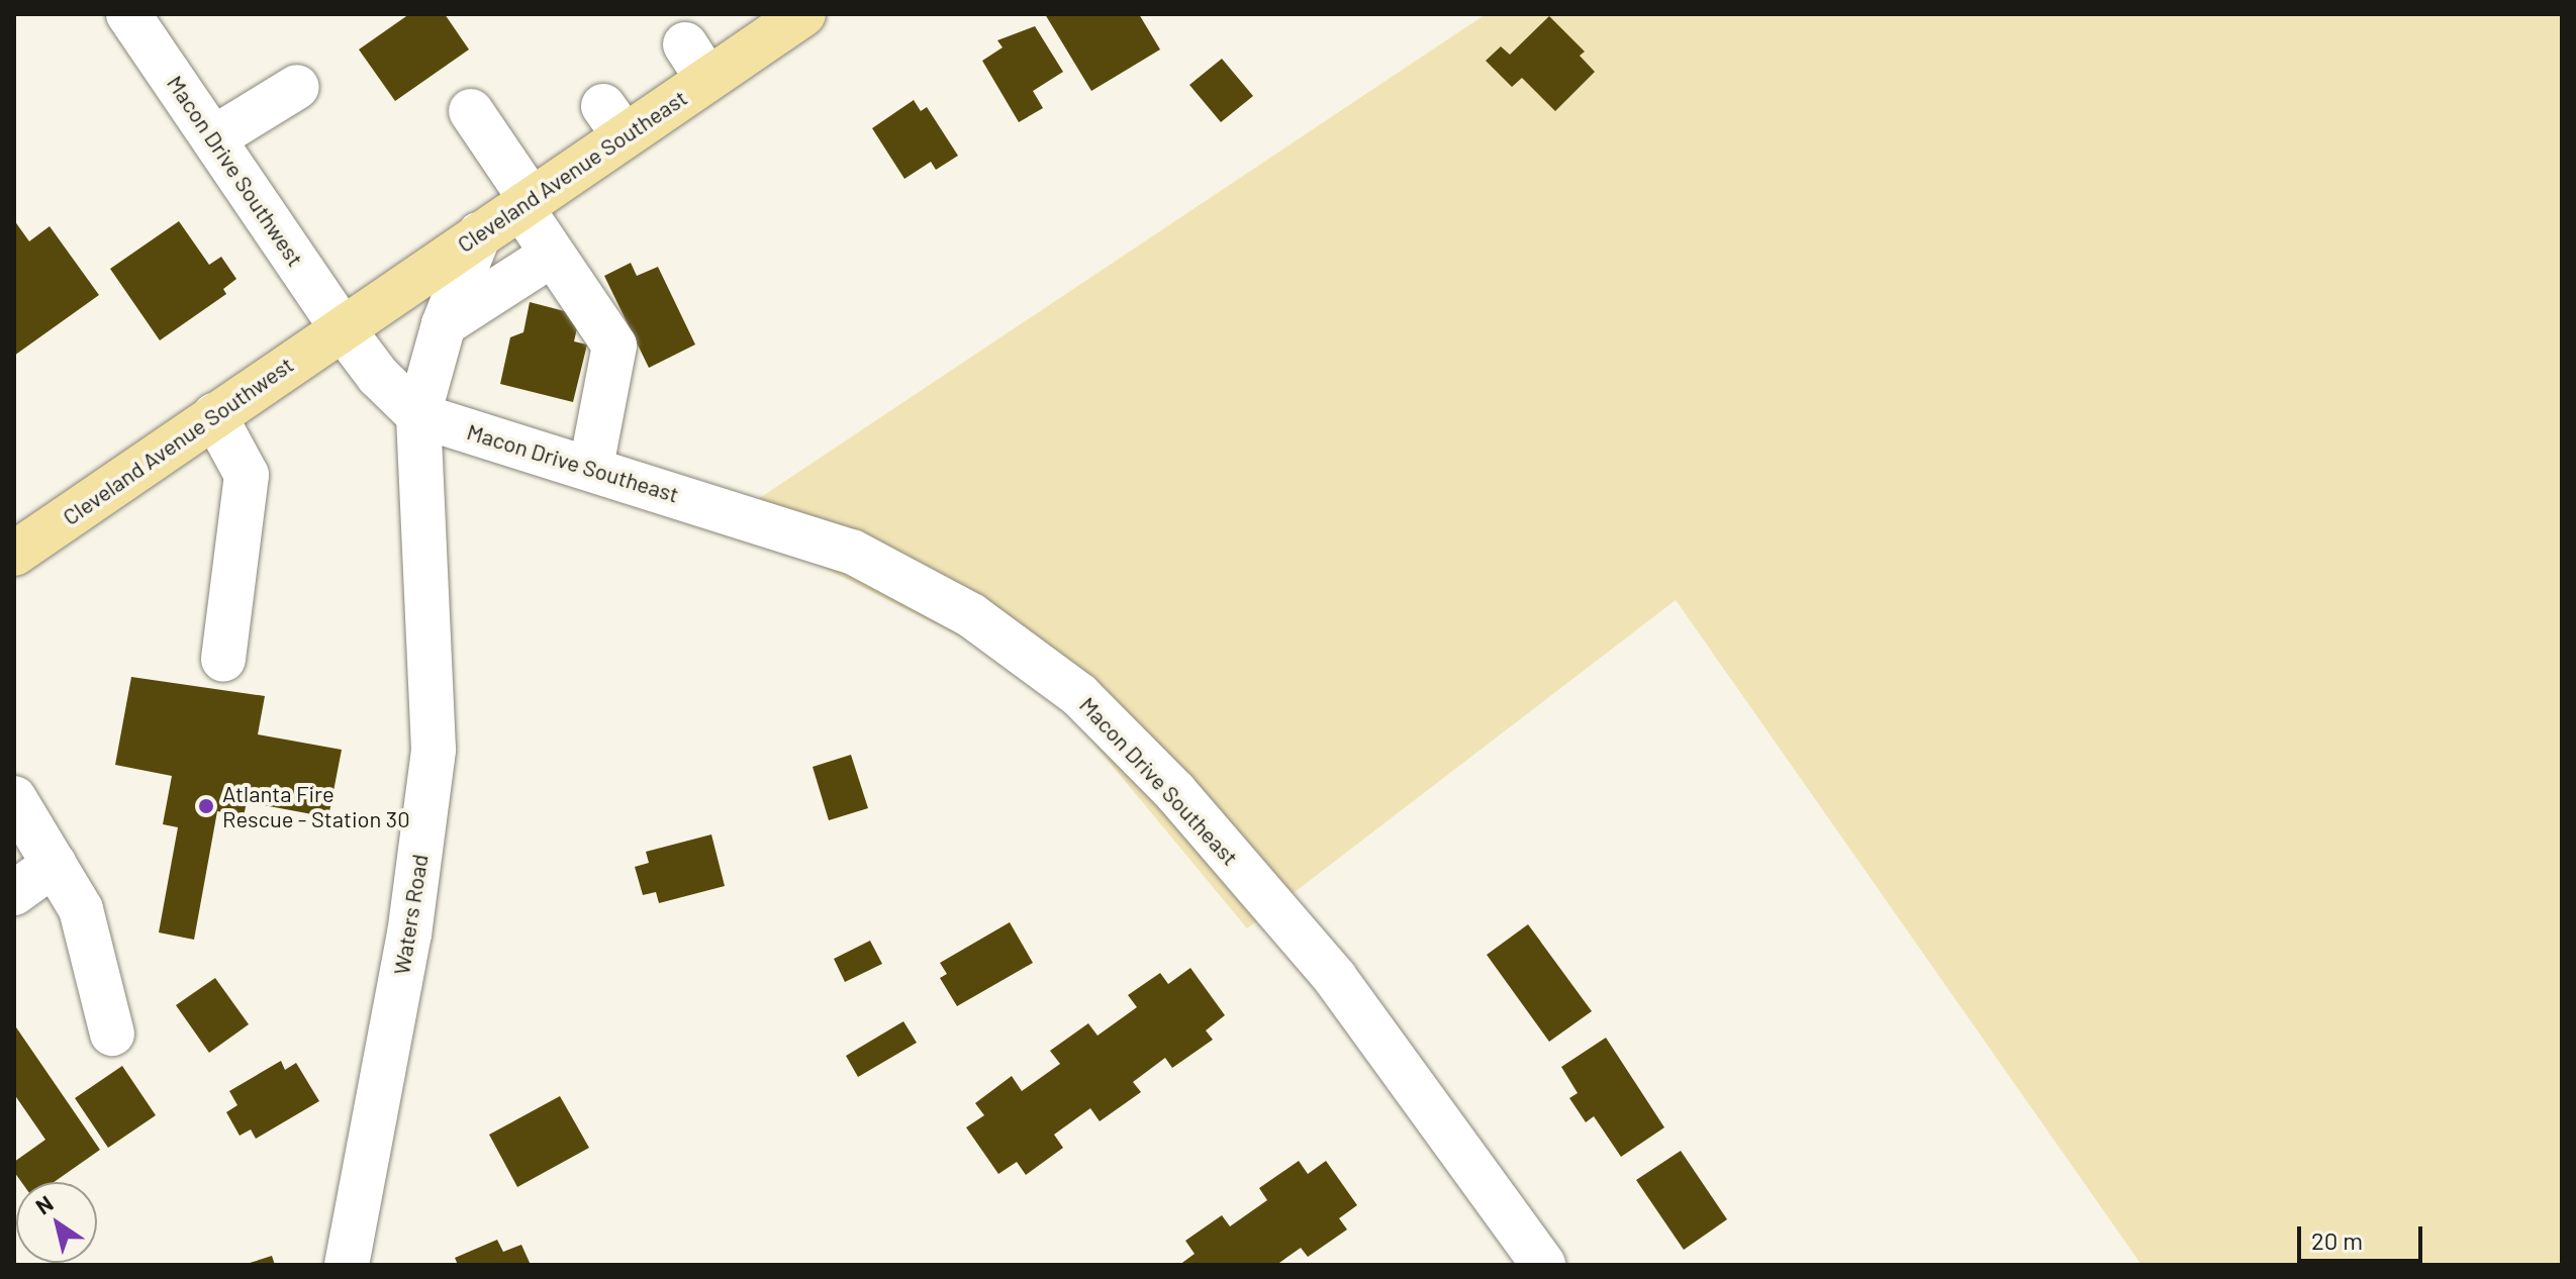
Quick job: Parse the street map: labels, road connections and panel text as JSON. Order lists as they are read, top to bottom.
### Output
{
  "streets": {
    "main road": ["Cleveland Avenue Southeast", "Cleveland Avenue Southwest"],
    "street": ["Macon Drive Southwest", "Macon Drive Southeast", "Waters Road"]
  },
  "crossings": [
    ["Macon Drive Southwest", "Cleveland Avenue Southeast"],
    ["Macon Drive Southwest", "Cleveland Avenue Southwest"],
    ["Macon Drive Southwest", "Macon Drive Southeast"],
    ["Cleveland Avenue Southeast", "Cleveland Avenue Southwest"],
    ["Cleveland Avenue Southeast", "Macon Drive Southeast"],
    ["Cleveland Avenue Southeast", "Waters Road"],
    ["Cleveland Avenue Southwest", "Macon Drive Southeast"],
    ["Macon Drive Southeast", "Waters Road"]
  ],
  "places": ["Atlanta Fire Rescue - Station 30"],
  "scale_bar": "20 m",
  "north": "top left"
}
